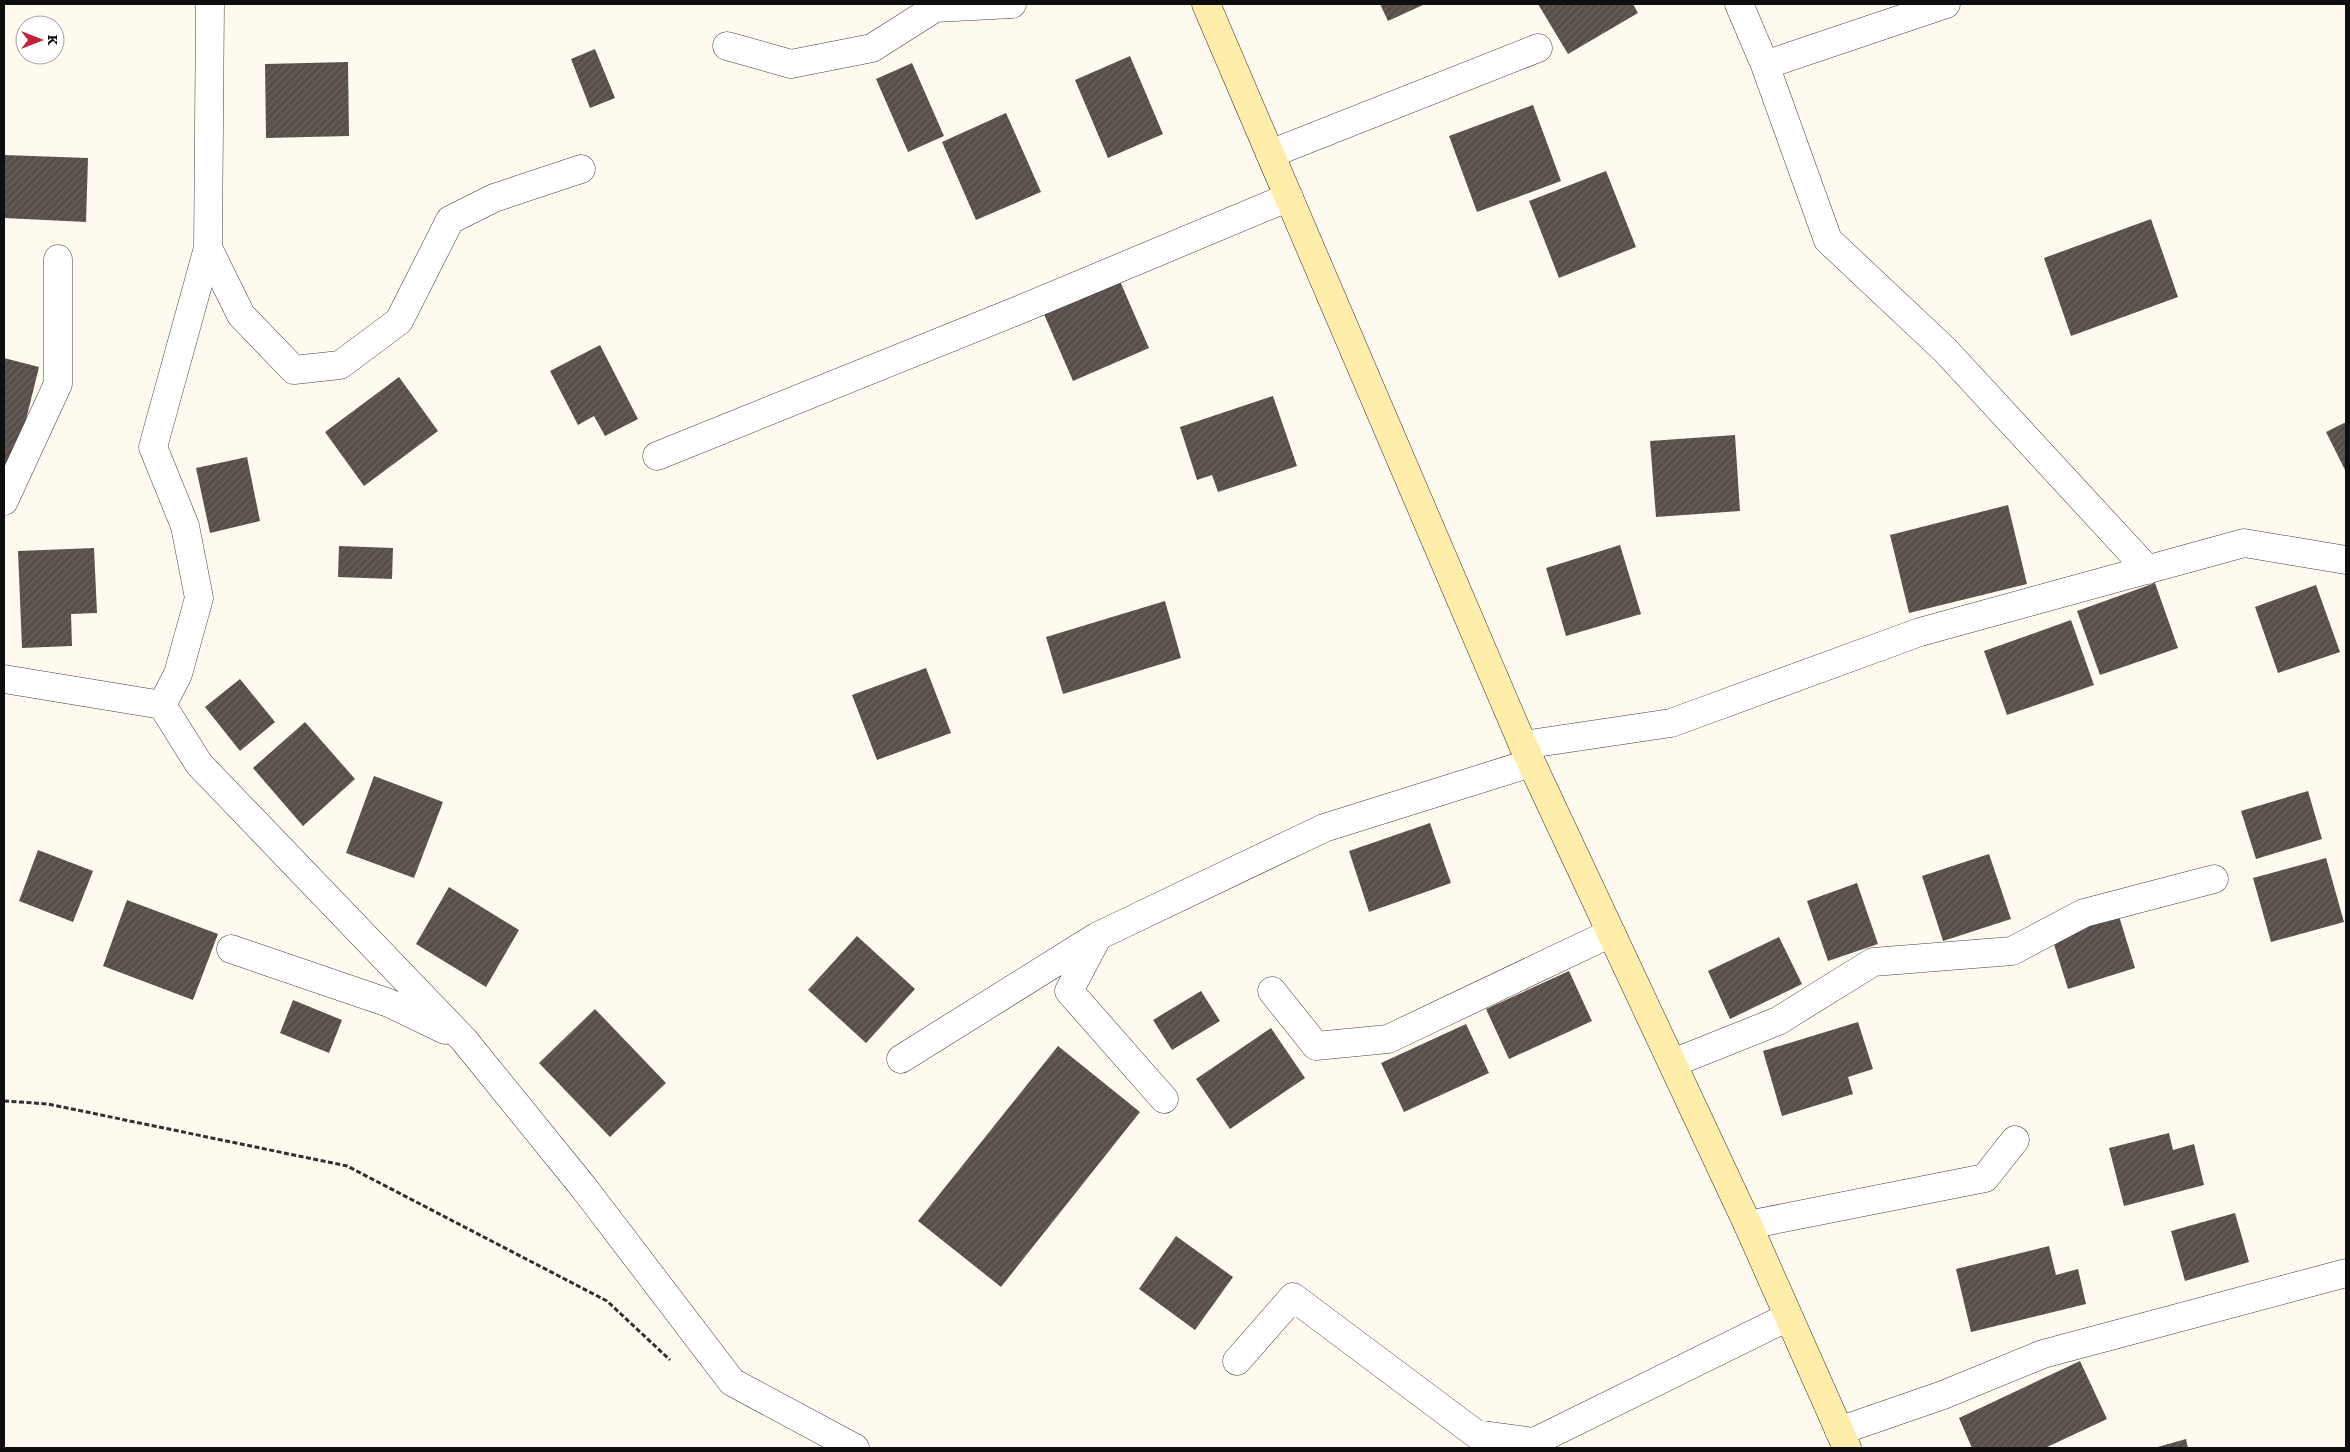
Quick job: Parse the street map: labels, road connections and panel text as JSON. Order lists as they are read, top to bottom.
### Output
{
  "north": "right"
}
